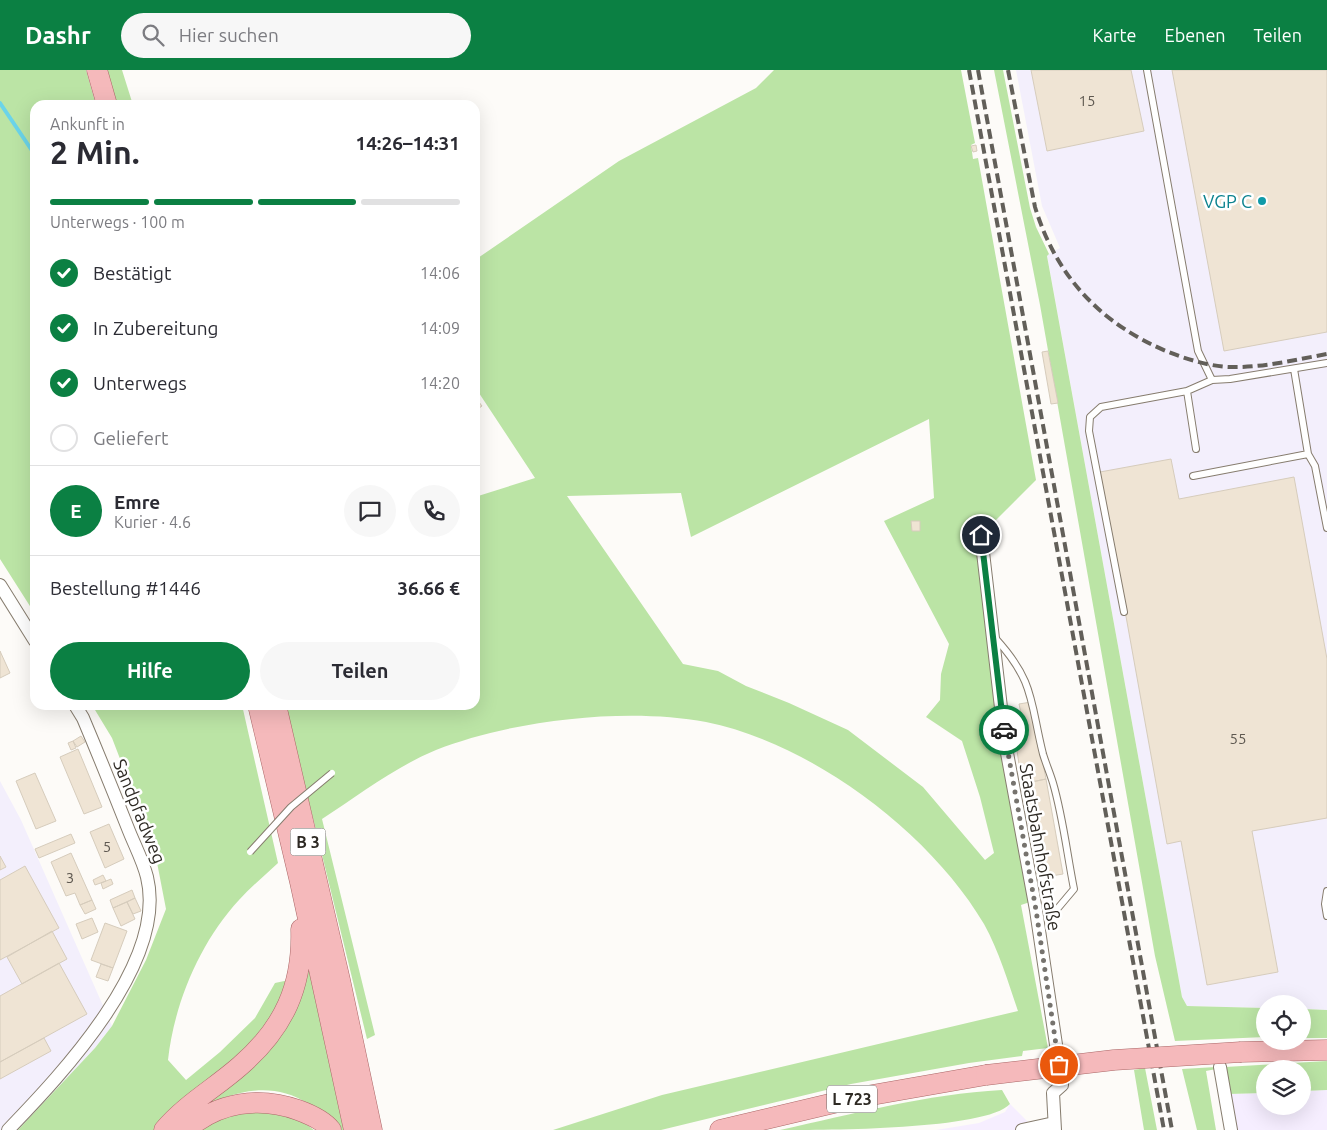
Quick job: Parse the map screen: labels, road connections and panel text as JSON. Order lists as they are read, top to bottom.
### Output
{
  "streets": {
    "main road": ["B 3", "L 723"],
    "street": ["Sandpfadweg", "Staatsbahnhofstraße"]
  },
  "places": ["VGP C"],
  "house_numbers": [
    "15",
    "55",
    "5",
    "3"
  ],
  "page": {
    "header": "Dashr",
    "search": "Hier suchen",
    "nav": ["Karte", "Ebenen", "Teilen"],
    "heading": ["2 Min.", "Ankunft in", "14:26–14:31"],
    "panel": [
      "Emre",
      "Kurier · 4.6",
      "Bestellung #1446",
      "36.66 €"
    ],
    "bar": "Unterwegs · 100 m",
    "list": [
      ["Bestätigt", "14:06"],
      ["In Zubereitung", "14:09"],
      ["Unterwegs", "14:20"],
      "Geliefert"
    ],
    "round": "E",
    "buttons": ["Hilfe", "Teilen"]
  }
}
